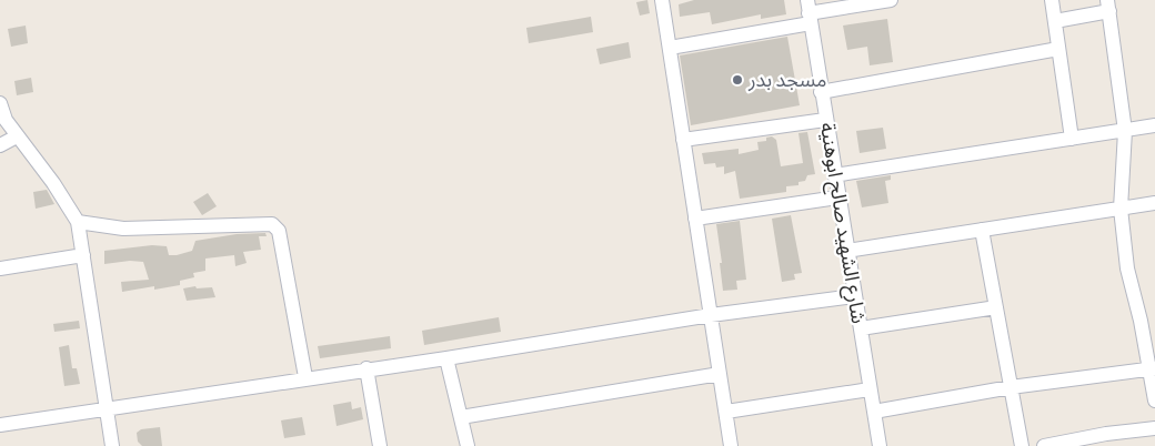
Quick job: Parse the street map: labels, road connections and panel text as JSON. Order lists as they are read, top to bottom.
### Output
{
  "streets": {
    "street": ["شارع الشهيد صالح ابوهنية"]
  },
  "places": ["مسجد بدر"]
}
